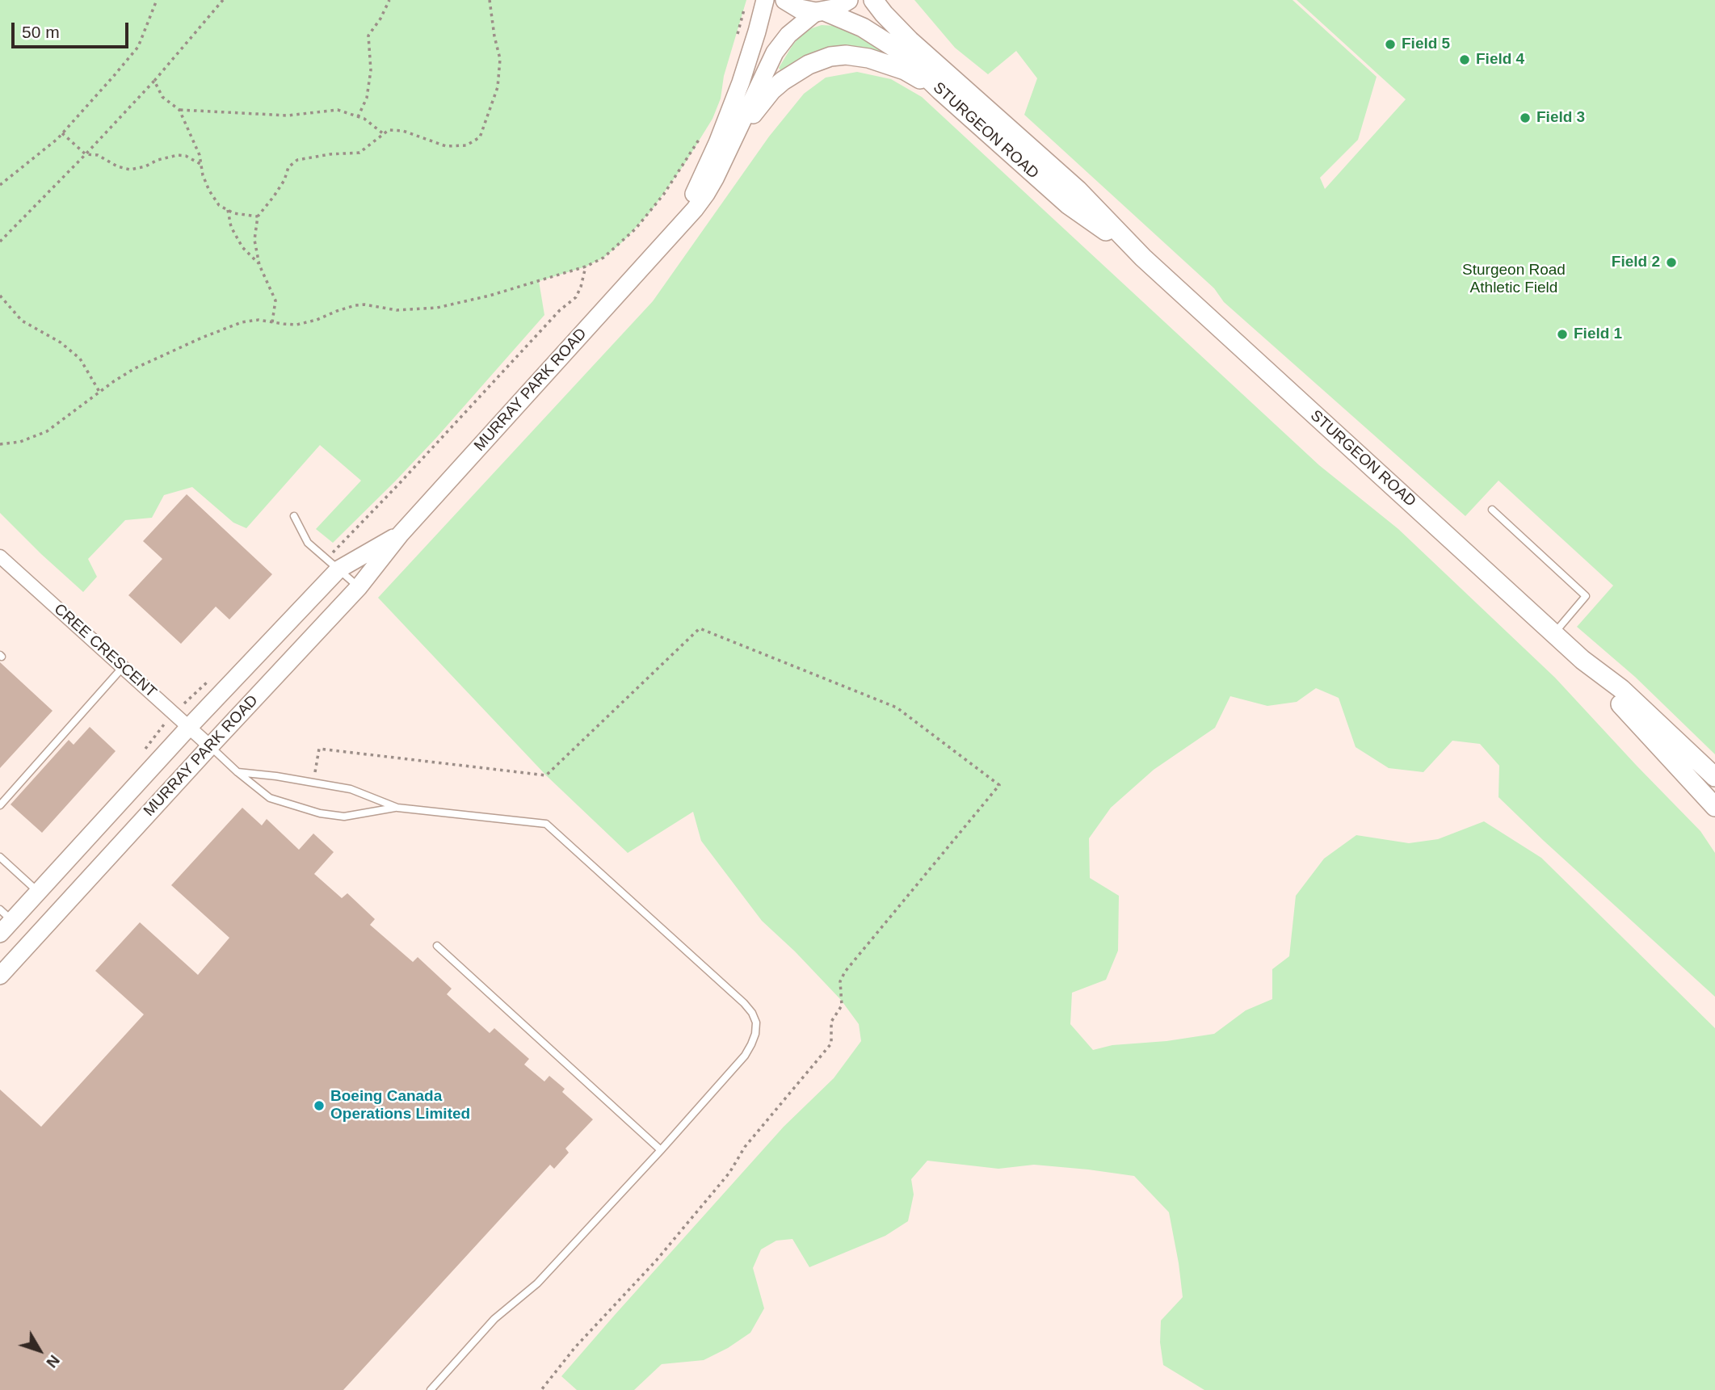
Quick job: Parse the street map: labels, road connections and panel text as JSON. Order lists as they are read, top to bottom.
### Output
{
  "streets": {
    "main road": ["STURGEON ROAD"],
    "street": ["MURRAY PARK ROAD", "CREE CRESCENT"]
  },
  "crossings": [
    ["STURGEON ROAD", "MURRAY PARK ROAD"],
    ["MURRAY PARK ROAD", "CREE CRESCENT"]
  ],
  "parks": ["Sturgeon Road Athletic Field"],
  "places": [
    "Field 5",
    "Field 4",
    "Field 3",
    "Field 2",
    "Field 1",
    "Boeing Canada Operations Limited"
  ],
  "scale_bar": "50 m",
  "north": "bottom right"
}
